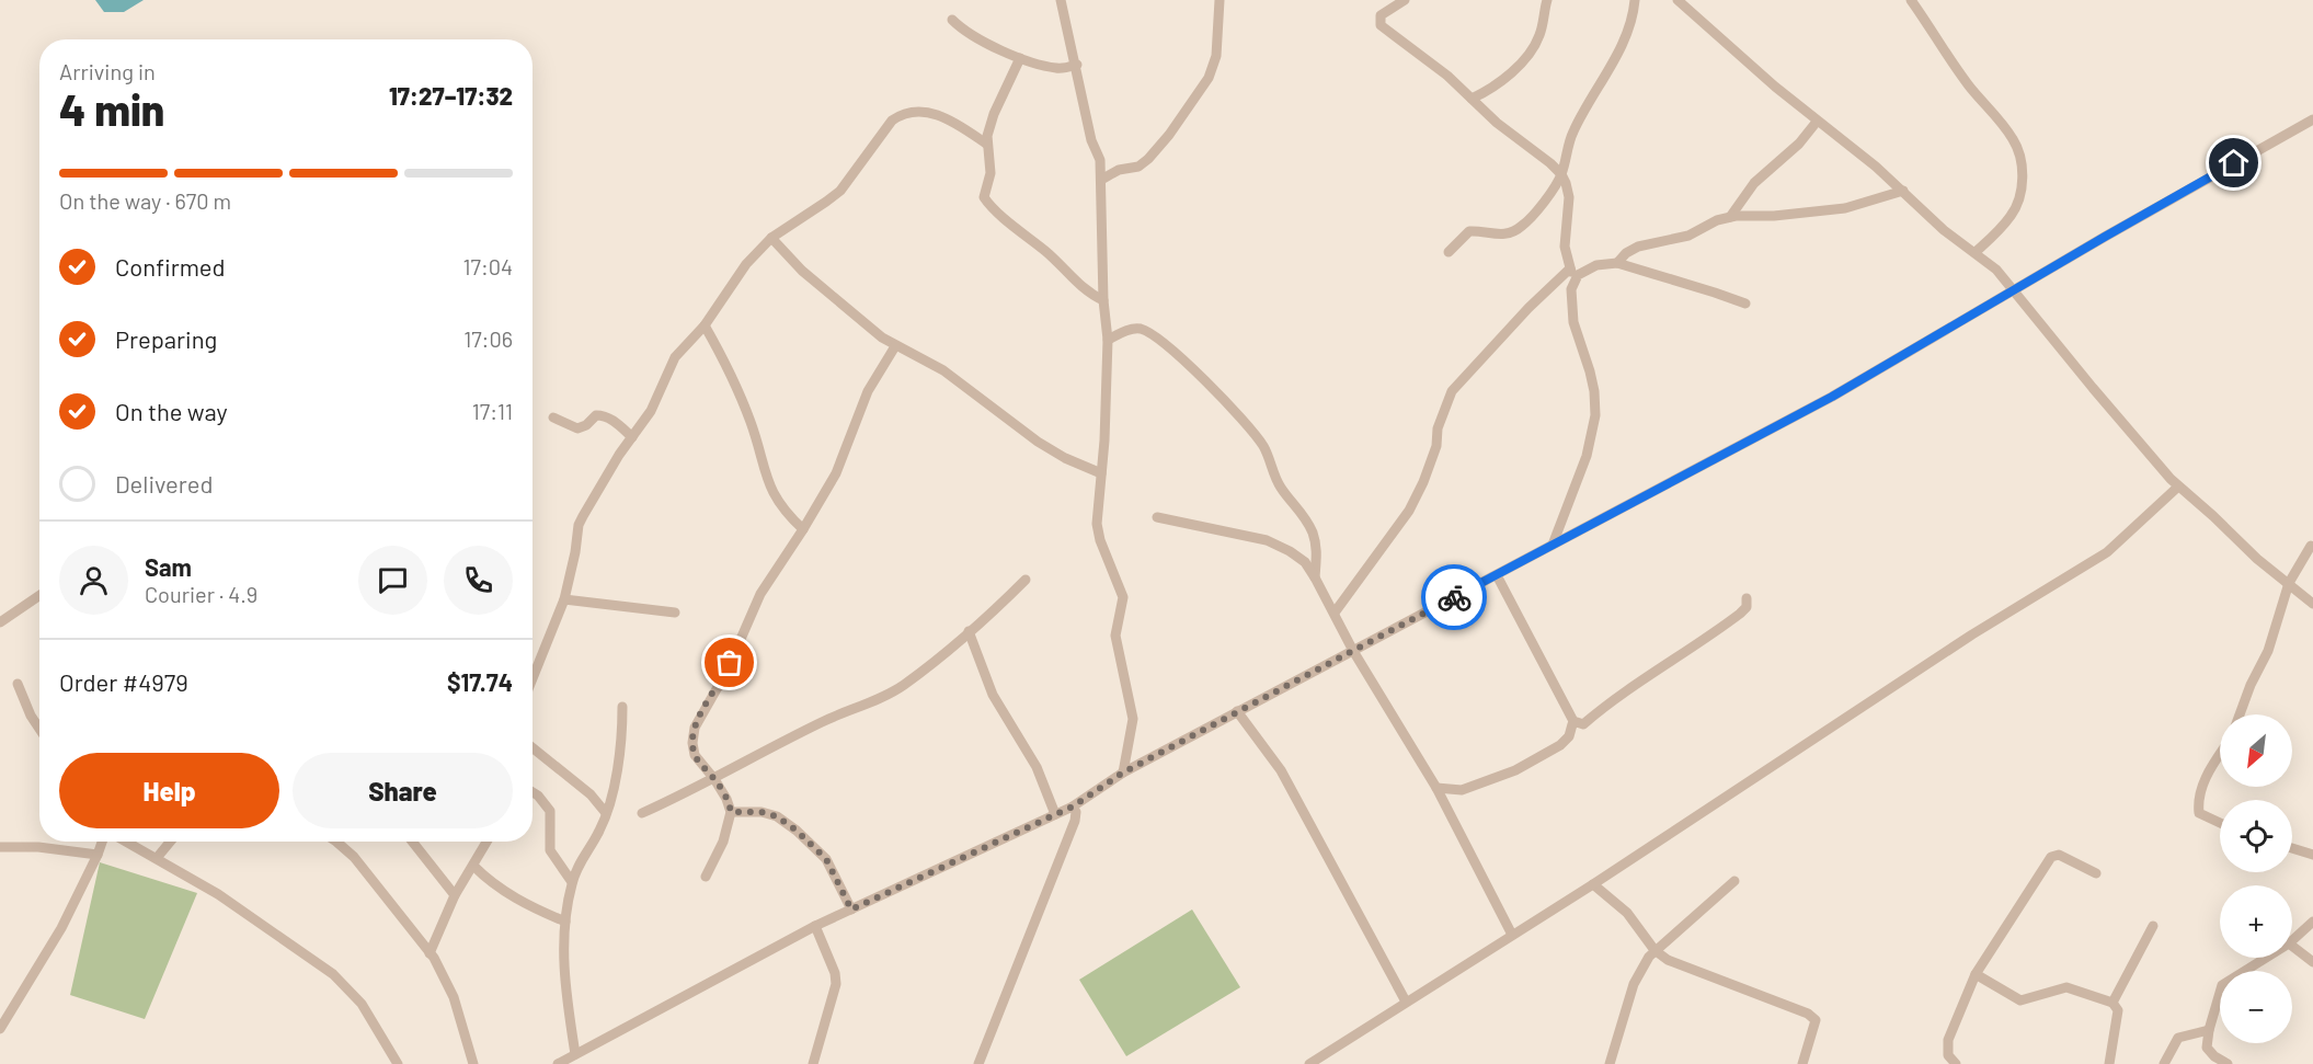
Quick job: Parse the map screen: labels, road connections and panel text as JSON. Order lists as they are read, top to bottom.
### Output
{
  "north": "bottom left",
  "page": {
    "heading": ["4 min", "Arriving in", "17:27–17:32"],
    "panel": [
      "Sam",
      "Courier · 4.9",
      "Order #4979",
      "$17.74"
    ],
    "bar": "On the way · 670 m",
    "list": [
      ["Confirmed", "17:04"],
      ["Preparing", "17:06"],
      ["On the way", "17:11"],
      "Delivered"
    ],
    "map_buttons": ["+", "−"],
    "buttons": ["Help", "Share"]
  }
}
